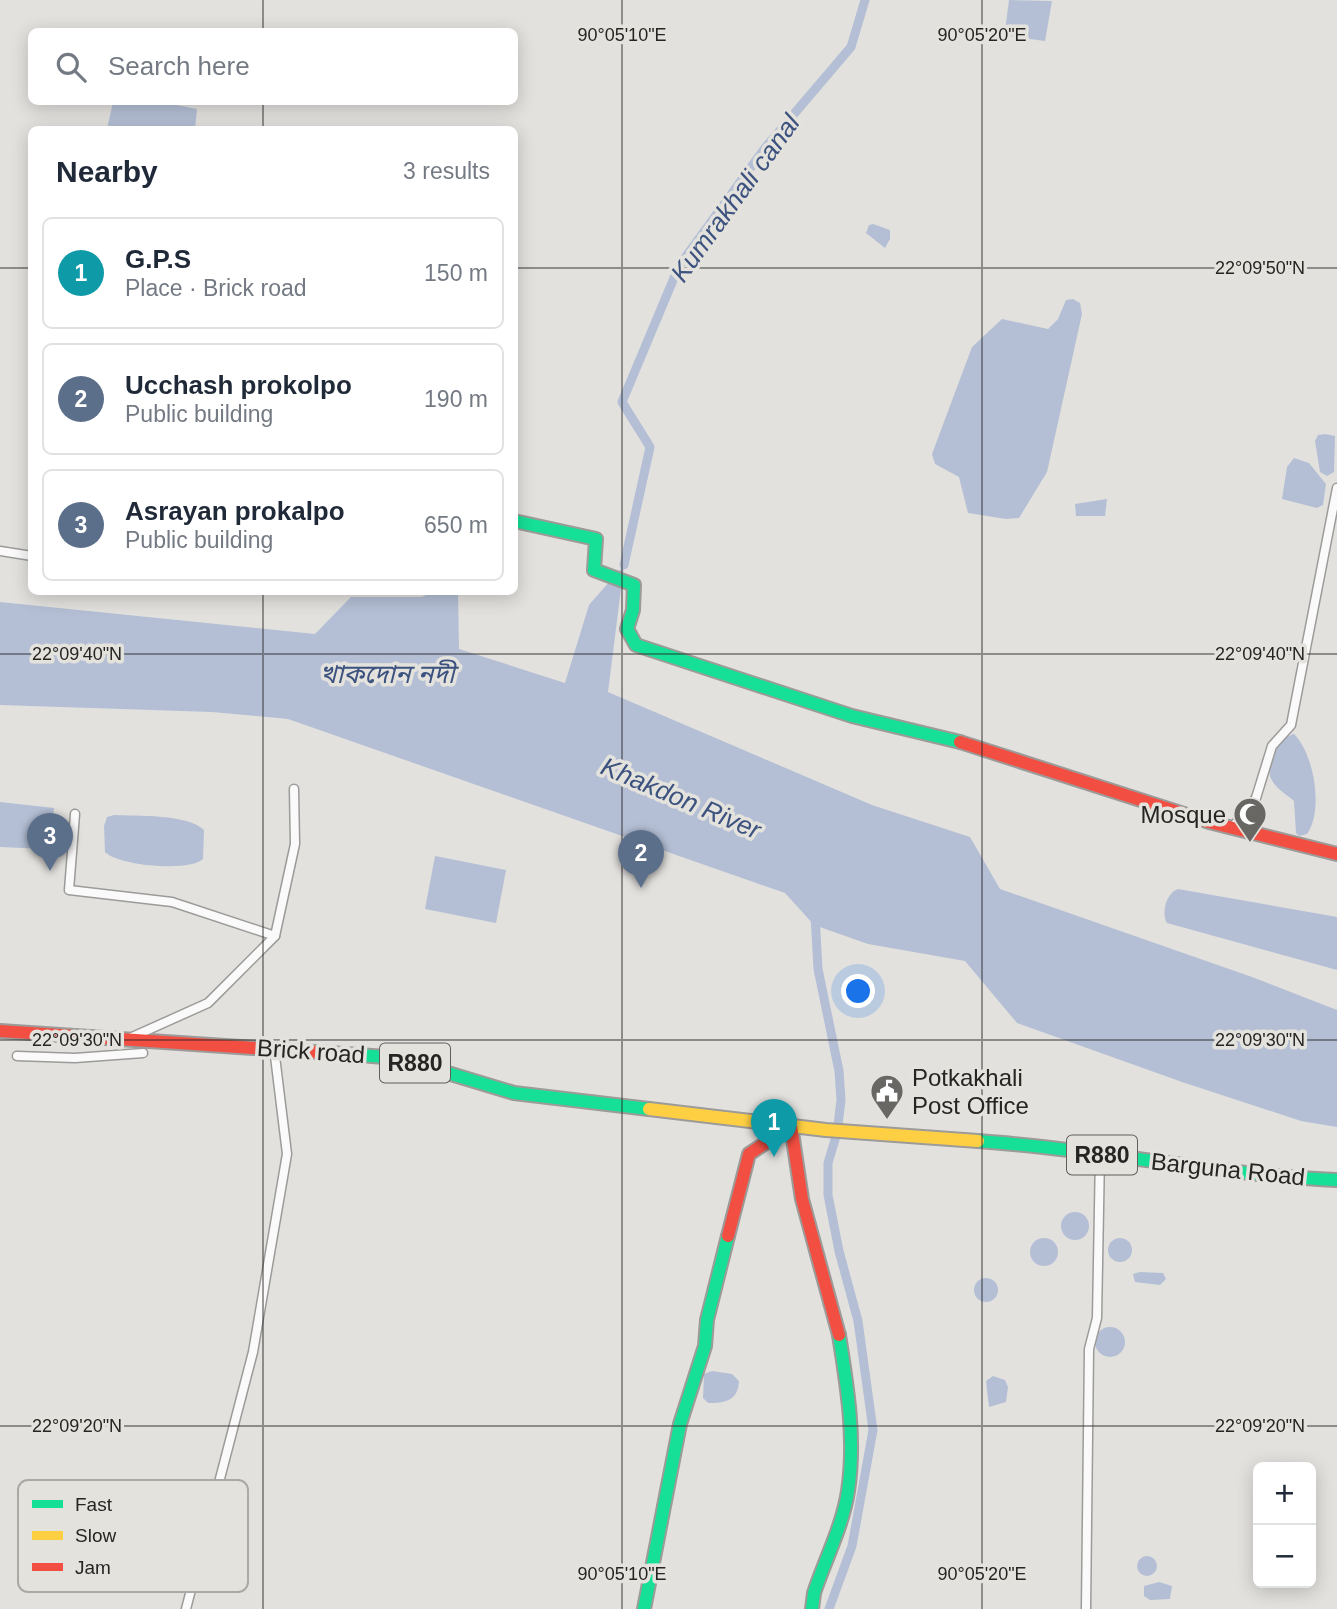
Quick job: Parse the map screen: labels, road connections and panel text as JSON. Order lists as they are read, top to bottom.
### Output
{
  "streets": {
    "street": ["Brick road", "R880", "Barguna Road"]
  },
  "crossings": [
    ["Brick road", "Barguna Road"]
  ],
  "water": ["Kumrakhali canal", "খাকদোন নদী", "Khakdon River"],
  "places": {
    "mosque": ["Mosque"],
    "public building": ["Potkakhali Post Office"]
  },
  "legend": ["Fast", "Slow", "Jam"],
  "page": {
    "search": "Search here",
    "heading": ["Nearby", "3 results"],
    "list": [
      {
        "mark": "1",
        "name": "G.P.S",
        "note": "Place · Brick road",
        "value": "150 m"
      },
      {
        "mark": "2",
        "name": "Ucchash prokolpo",
        "note": "Public building",
        "value": "190 m"
      },
      {
        "mark": "3",
        "name": "Asrayan prokalpo",
        "note": "Public building",
        "value": "650 m"
      }
    ],
    "pins": ["3", "2", "1"],
    "map_buttons": ["+", "−"]
  },
  "coordinates": [
    "90°05'10\"E",
    "90°05'20\"E",
    "22°09'50\"N",
    "22°09'40\"N",
    "22°09'30\"N",
    "22°09'20\"N"
  ]
}
